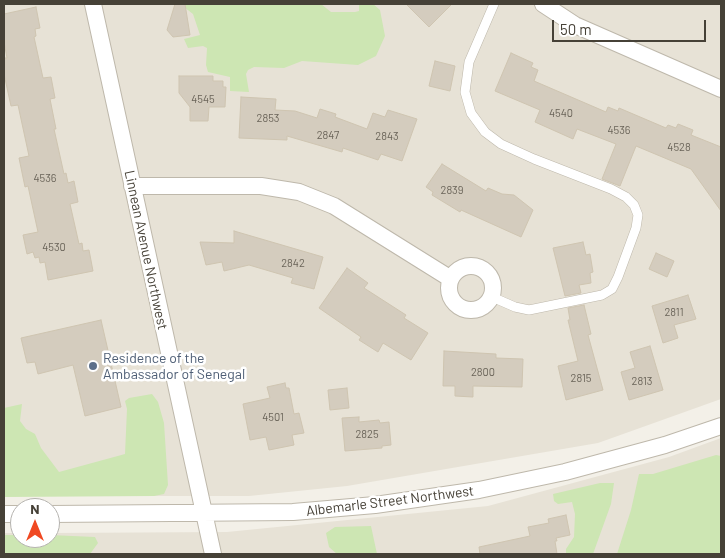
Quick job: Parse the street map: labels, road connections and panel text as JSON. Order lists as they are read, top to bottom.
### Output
{
  "streets": {
    "street": ["Linnean Avenue Northwest", "Albemarle Street Northwest"]
  },
  "crossings": [
    ["Linnean Avenue Northwest", "Albemarle Street Northwest"]
  ],
  "places": ["Residence of the Ambassador of Senegal"],
  "house_numbers": [
    "4545",
    "4540",
    "2853",
    "4536",
    "2847",
    "2843",
    "4528",
    "4536",
    "2839",
    "4530",
    "2842",
    "2811",
    "2800",
    "2815",
    "2813",
    "4501",
    "2825"
  ],
  "scale_bar": "50 m",
  "north": "top"
}
